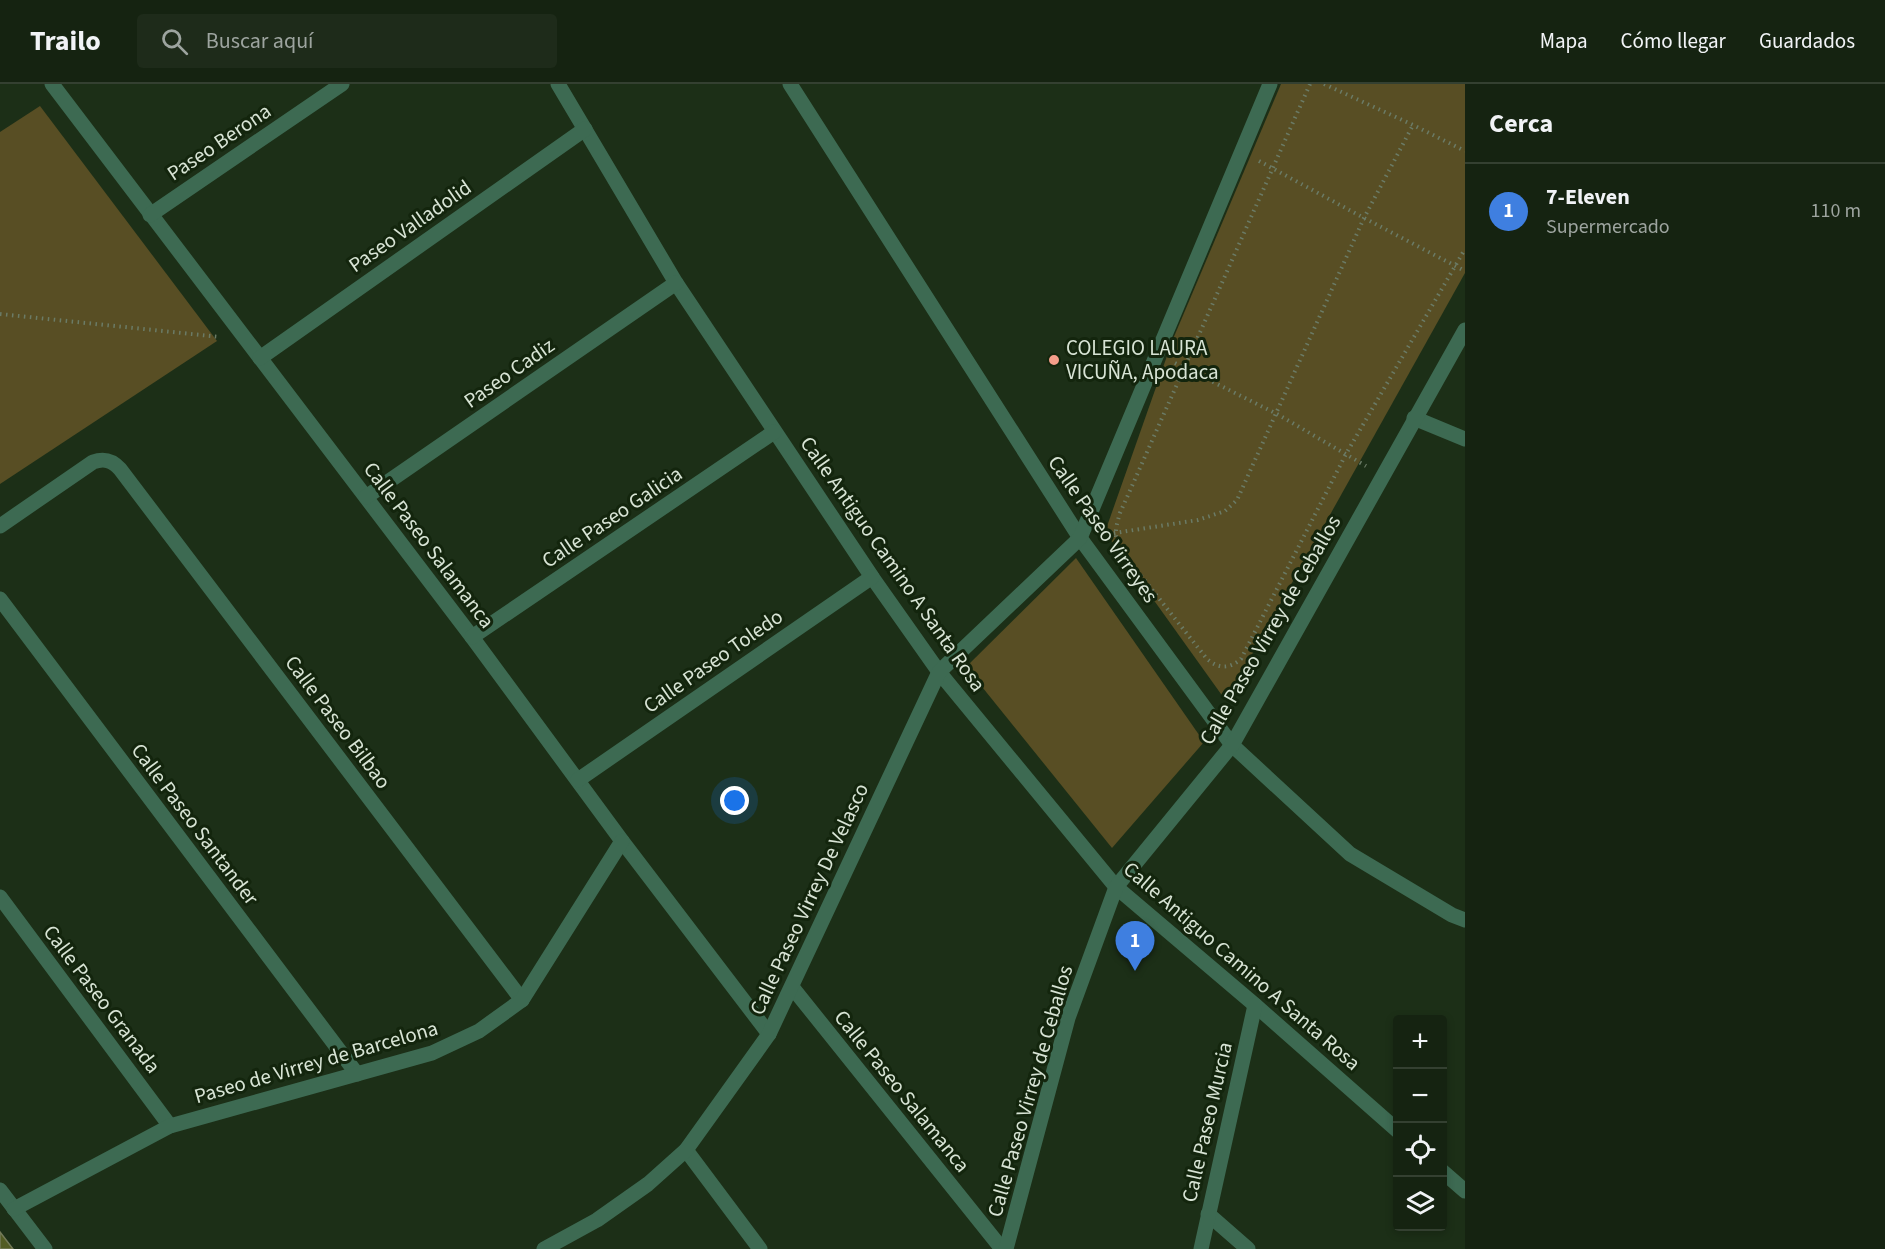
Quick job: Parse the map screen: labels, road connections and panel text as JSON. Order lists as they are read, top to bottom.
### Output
{
  "streets": {
    "street": [
      "Paseo Berona",
      "Paseo Valladolid",
      "Paseo Cadiz",
      "Calle Paseo Galicia",
      "Calle Paseo Virreyes",
      "Calle Paseo Salamanca",
      "Calle Antiguo Camino A Santa Rosa",
      "Calle Paseo Virrey de Ceballos",
      "Calle Paseo Toledo",
      "Calle Paseo Bilbao",
      "Calle Paseo Santander",
      "Calle Paseo Virrey De Velasco",
      "Calle Paseo Granada",
      "Paseo de Virrey de Barcelona",
      "Calle Paseo Murcia"
    ]
  },
  "crossings": [
    ["Paseo Berona", "Calle Paseo Salamanca"],
    ["Paseo Valladolid", "Calle Paseo Salamanca"],
    ["Paseo Valladolid", "Calle Antiguo Camino A Santa Rosa"],
    ["Paseo Cadiz", "Calle Paseo Salamanca"],
    ["Paseo Cadiz", "Calle Antiguo Camino A Santa Rosa"],
    ["Calle Paseo Galicia", "Calle Paseo Salamanca"],
    ["Calle Paseo Galicia", "Calle Antiguo Camino A Santa Rosa"],
    ["Calle Paseo Virreyes", "Calle Paseo Virrey de Ceballos"],
    ["Calle Paseo Virreyes", "Calle Paseo Virrey De Velasco"],
    ["Calle Paseo Salamanca", "Calle Paseo Virrey de Ceballos"],
    ["Calle Paseo Salamanca", "Calle Paseo Toledo"],
    ["Calle Paseo Salamanca", "Calle Paseo Virrey De Velasco"],
    ["Calle Paseo Salamanca", "Paseo de Virrey de Barcelona"],
    ["Calle Antiguo Camino A Santa Rosa", "Calle Paseo Virrey de Ceballos"],
    ["Calle Antiguo Camino A Santa Rosa", "Calle Paseo Toledo"],
    ["Calle Antiguo Camino A Santa Rosa", "Calle Paseo Virrey De Velasco"],
    ["Calle Antiguo Camino A Santa Rosa", "Calle Paseo Murcia"],
    ["Calle Paseo Bilbao", "Paseo de Virrey de Barcelona"],
    ["Calle Paseo Santander", "Paseo de Virrey de Barcelona"],
    ["Calle Paseo Granada", "Paseo de Virrey de Barcelona"]
  ],
  "places": ["COLEGIO LAURA VICUÑA, Apodaca"],
  "page": {
    "header": "Trailo",
    "search": "Buscar aquí",
    "nav": ["Mapa", "Cómo llegar", "Guardados"],
    "heading": "Cerca",
    "list": [
      {
        "mark": "1",
        "name": "7-Eleven",
        "note": "Supermercado",
        "value": "110 m"
      }
    ],
    "pins": "1",
    "map_buttons": ["+", "−"]
  }
}
